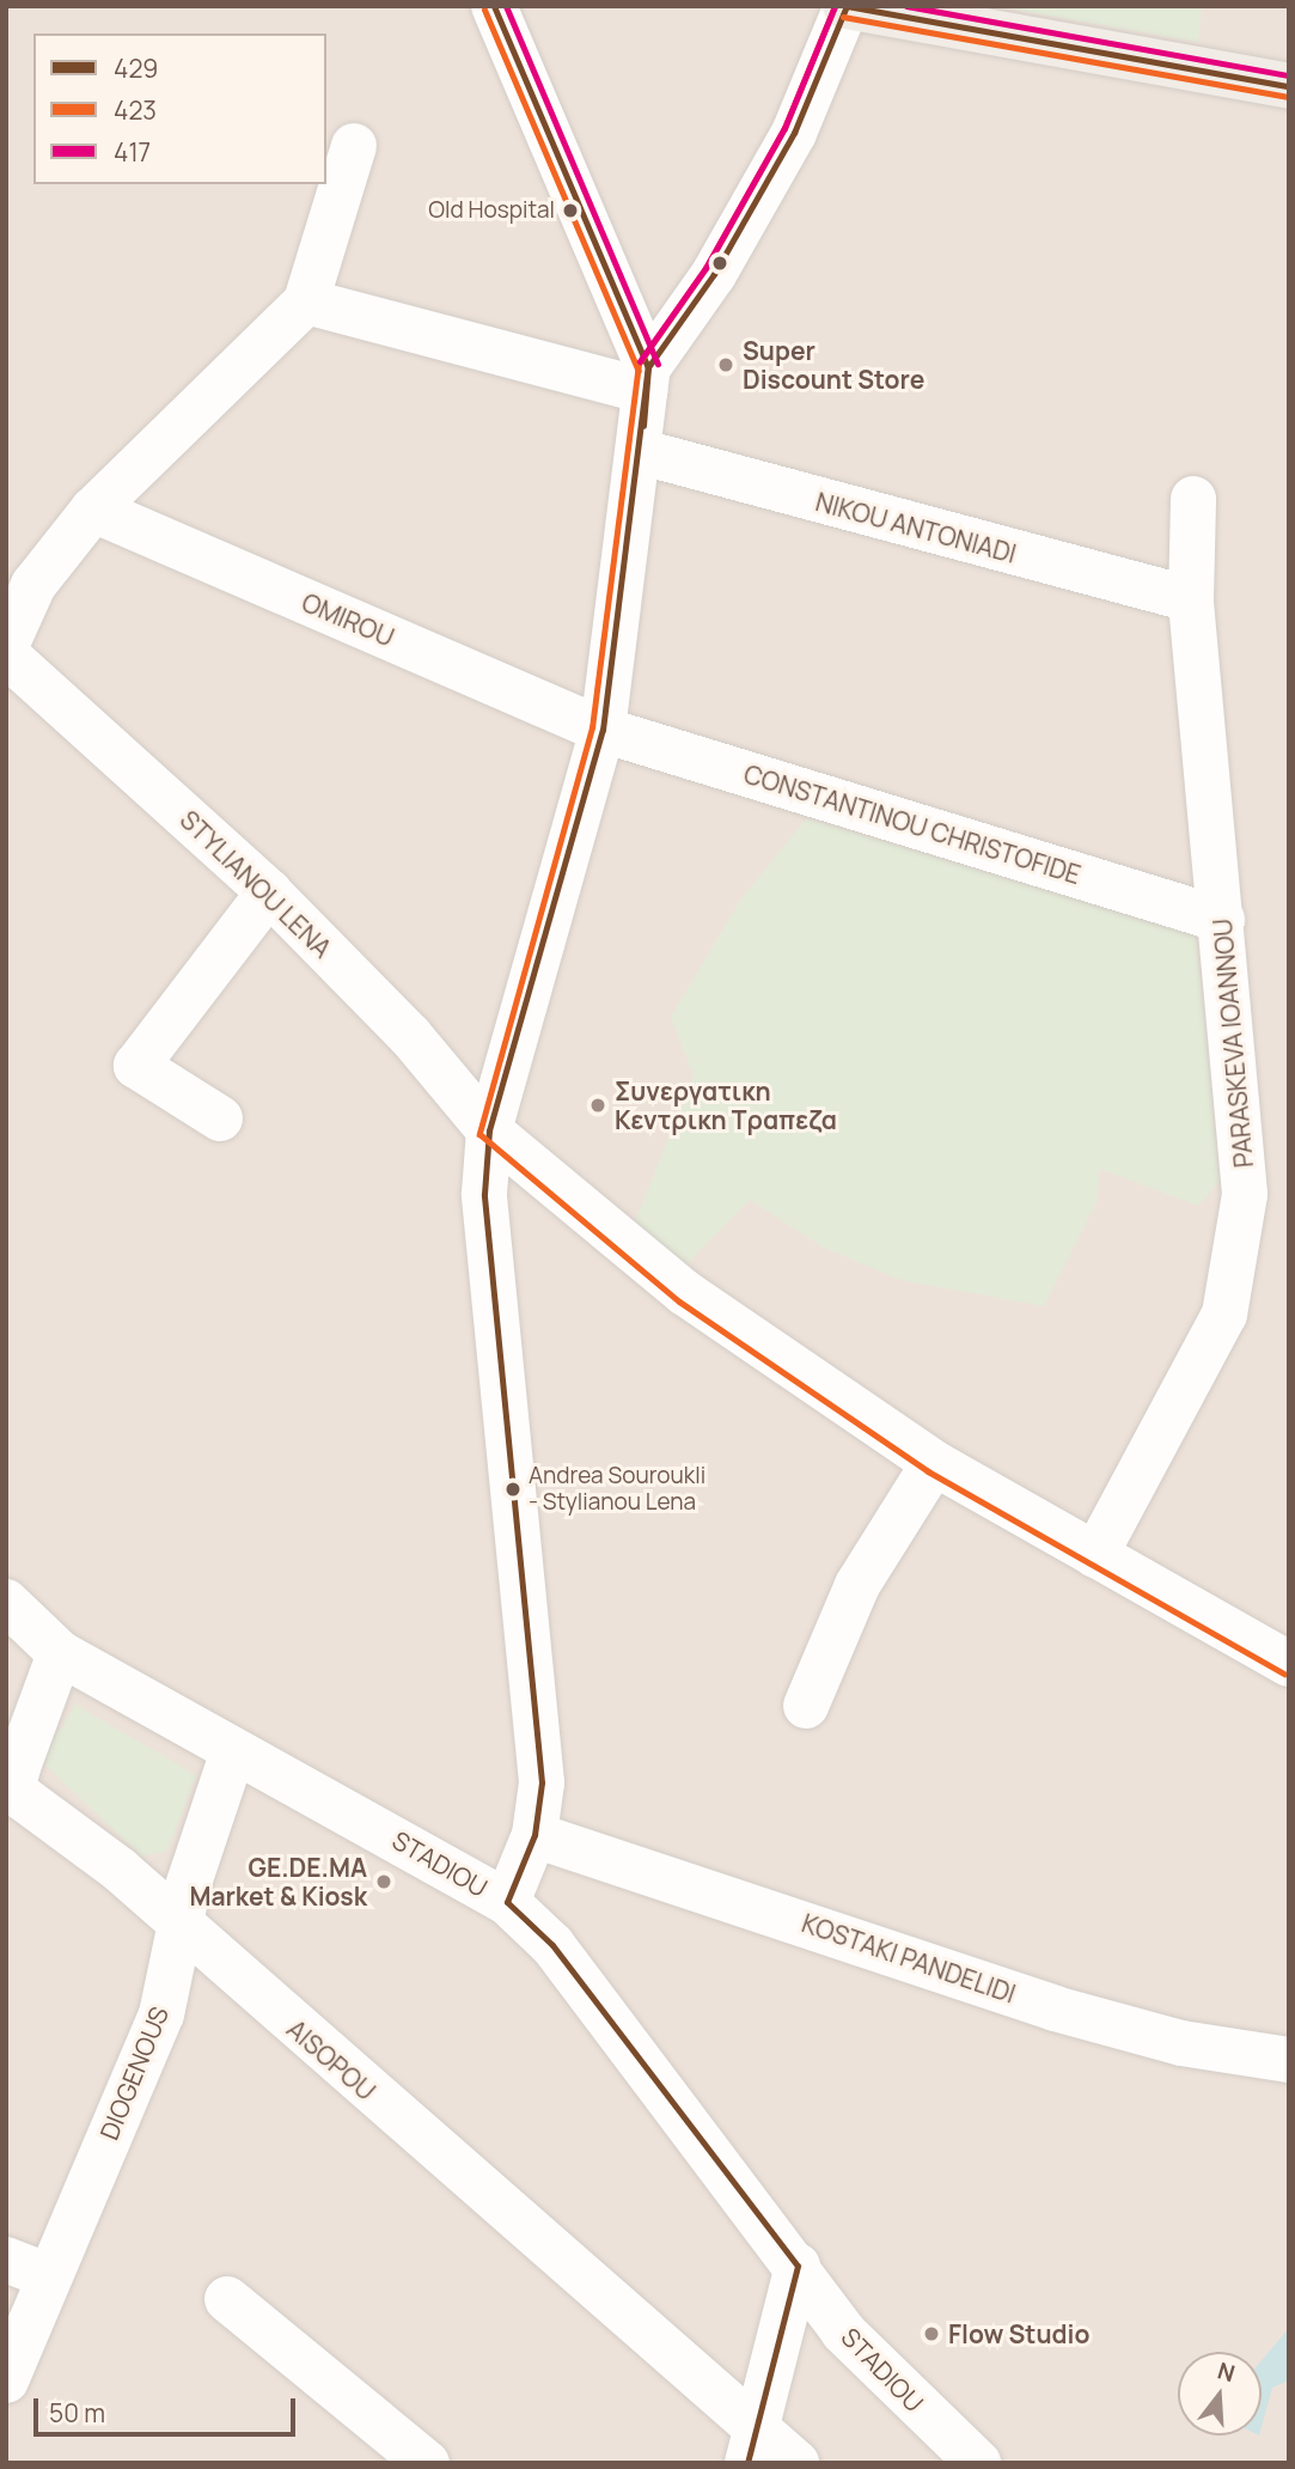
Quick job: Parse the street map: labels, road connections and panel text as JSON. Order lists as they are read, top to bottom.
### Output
{
  "streets": {
    "street": [
      "NIKOU ANTONIADI",
      "OMIROU",
      "CONSTANTINOU CHRISTOFIDE",
      "STYLIANOU LENA",
      "PARASKEVA IOANNOU",
      "STADIOU",
      "KOSTAKI PANDELIDI",
      "AISOPOU",
      "DIOGENOUS"
    ]
  },
  "crossings": [
    ["NIKOU ANTONIADI", "PARASKEVA IOANNOU"],
    ["OMIROU", "CONSTANTINOU CHRISTOFIDE"],
    ["CONSTANTINOU CHRISTOFIDE", "PARASKEVA IOANNOU"],
    ["STYLIANOU LENA", "PARASKEVA IOANNOU"],
    ["STADIOU", "AISOPOU"],
    ["STADIOU", "DIOGENOUS"],
    ["AISOPOU", "DIOGENOUS"]
  ],
  "places": [
    "Old Hospital",
    "Super Discount Store",
    "Συνεργατικη Κεντρικη Τραπεζα",
    "Andrea Souroukli - Stylianou Lena",
    "GE.DE.MA Market & Kiosk",
    "Flow Studio"
  ],
  "lines": ["transit line 429", "transit line 423", "transit line 417"],
  "legend": ["429", "423", "417"],
  "scale_bar": "50 m",
  "north": "top"
}
